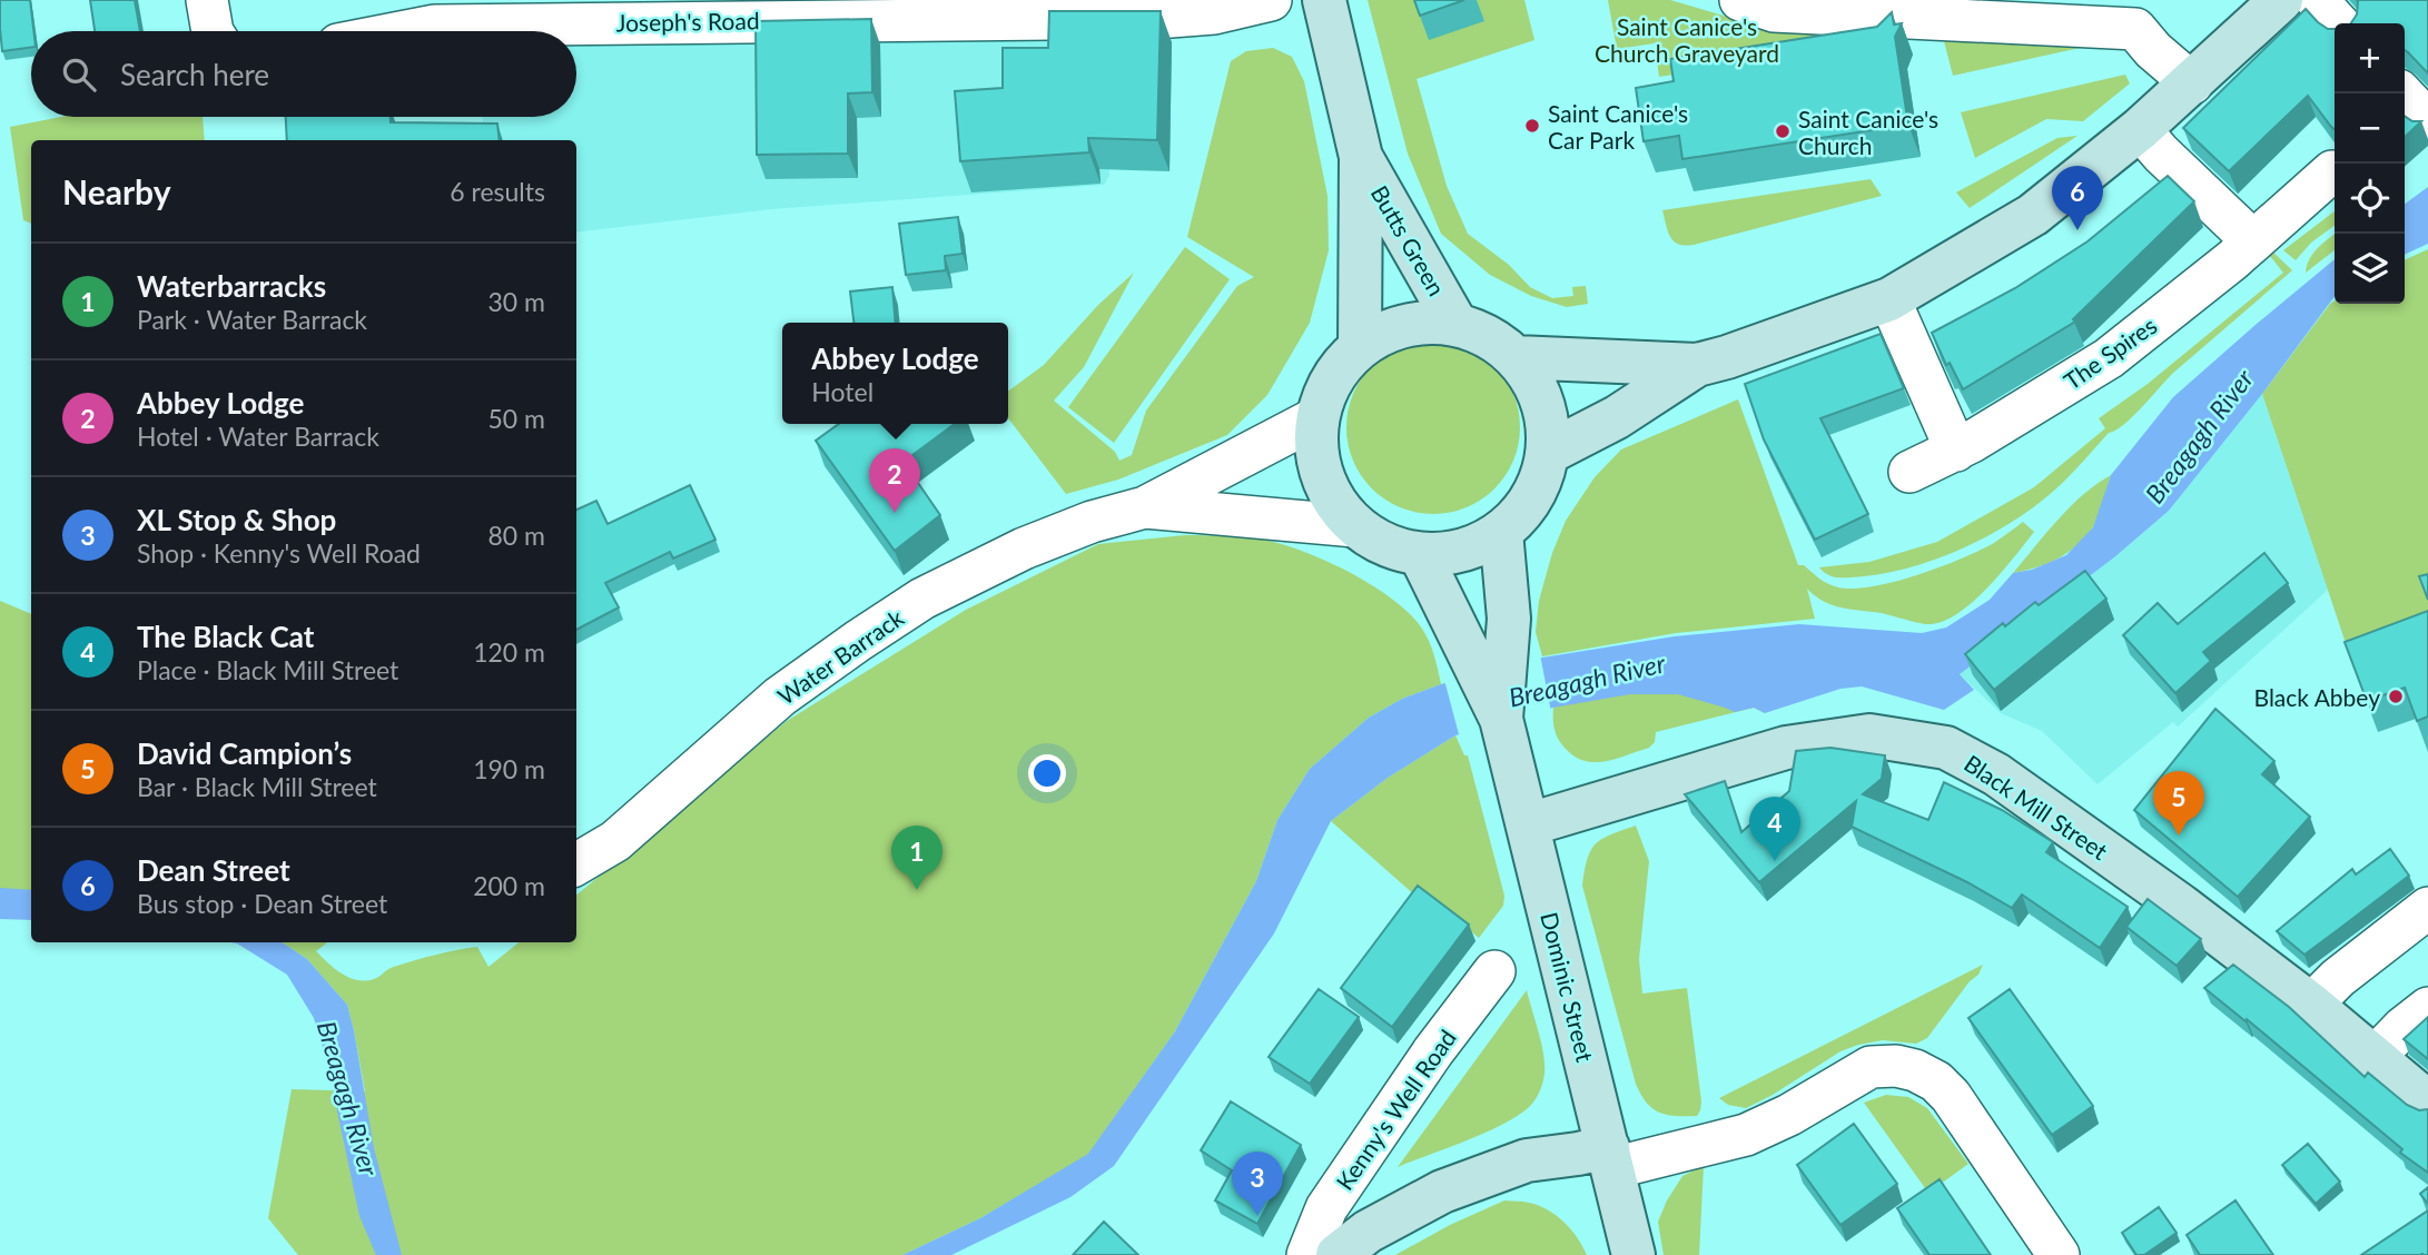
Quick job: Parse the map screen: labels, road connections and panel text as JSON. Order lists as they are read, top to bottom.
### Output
{
  "streets": {
    "main road": ["Butts Green", "Black Mill Street", "Dominic Street"],
    "street": [
      "Joseph's Road",
      "The Spires",
      "Water Barrack",
      "Kenny's Well Road"
    ]
  },
  "crossings": [
    ["Butts Green", "Water Barrack"],
    ["Butts Green", "Dominic Street"],
    ["Water Barrack", "Dominic Street"],
    ["Black Mill Street", "Dominic Street"]
  ],
  "water": ["Breagagh River"],
  "parks": ["Saint Canice's Church Graveyard"],
  "places": ["Saint Canice's Car Park", "Saint Canice's Church", "Black Abbey"],
  "page": {
    "map_buttons": ["+", "−"],
    "search": "Search here",
    "heading": ["Nearby", "6 results"],
    "pins": [
      "6",
      "2",
      "5",
      "4",
      "1",
      "3"
    ],
    "list": [
      {
        "mark": "1",
        "name": "Waterbarracks",
        "note": "Park · Water Barrack",
        "value": "30 m"
      },
      {
        "mark": "2",
        "name": "Abbey Lodge",
        "note": "Hotel · Water Barrack",
        "value": "50 m"
      },
      {
        "mark": "3",
        "name": "XL Stop & Shop",
        "note": "Shop · Kenny's Well Road",
        "value": "80 m"
      },
      {
        "mark": "4",
        "name": "The Black Cat",
        "note": "Place · Black Mill Street",
        "value": "120 m"
      },
      {
        "mark": "5",
        "name": "David Campion’s",
        "note": "Bar · Black Mill Street",
        "value": "190 m"
      },
      {
        "mark": "6",
        "name": "Dean Street",
        "note": "Bus stop · Dean Street",
        "value": "200 m"
      }
    ],
    "popup": ["Abbey Lodge", "Hotel"]
  }
}
